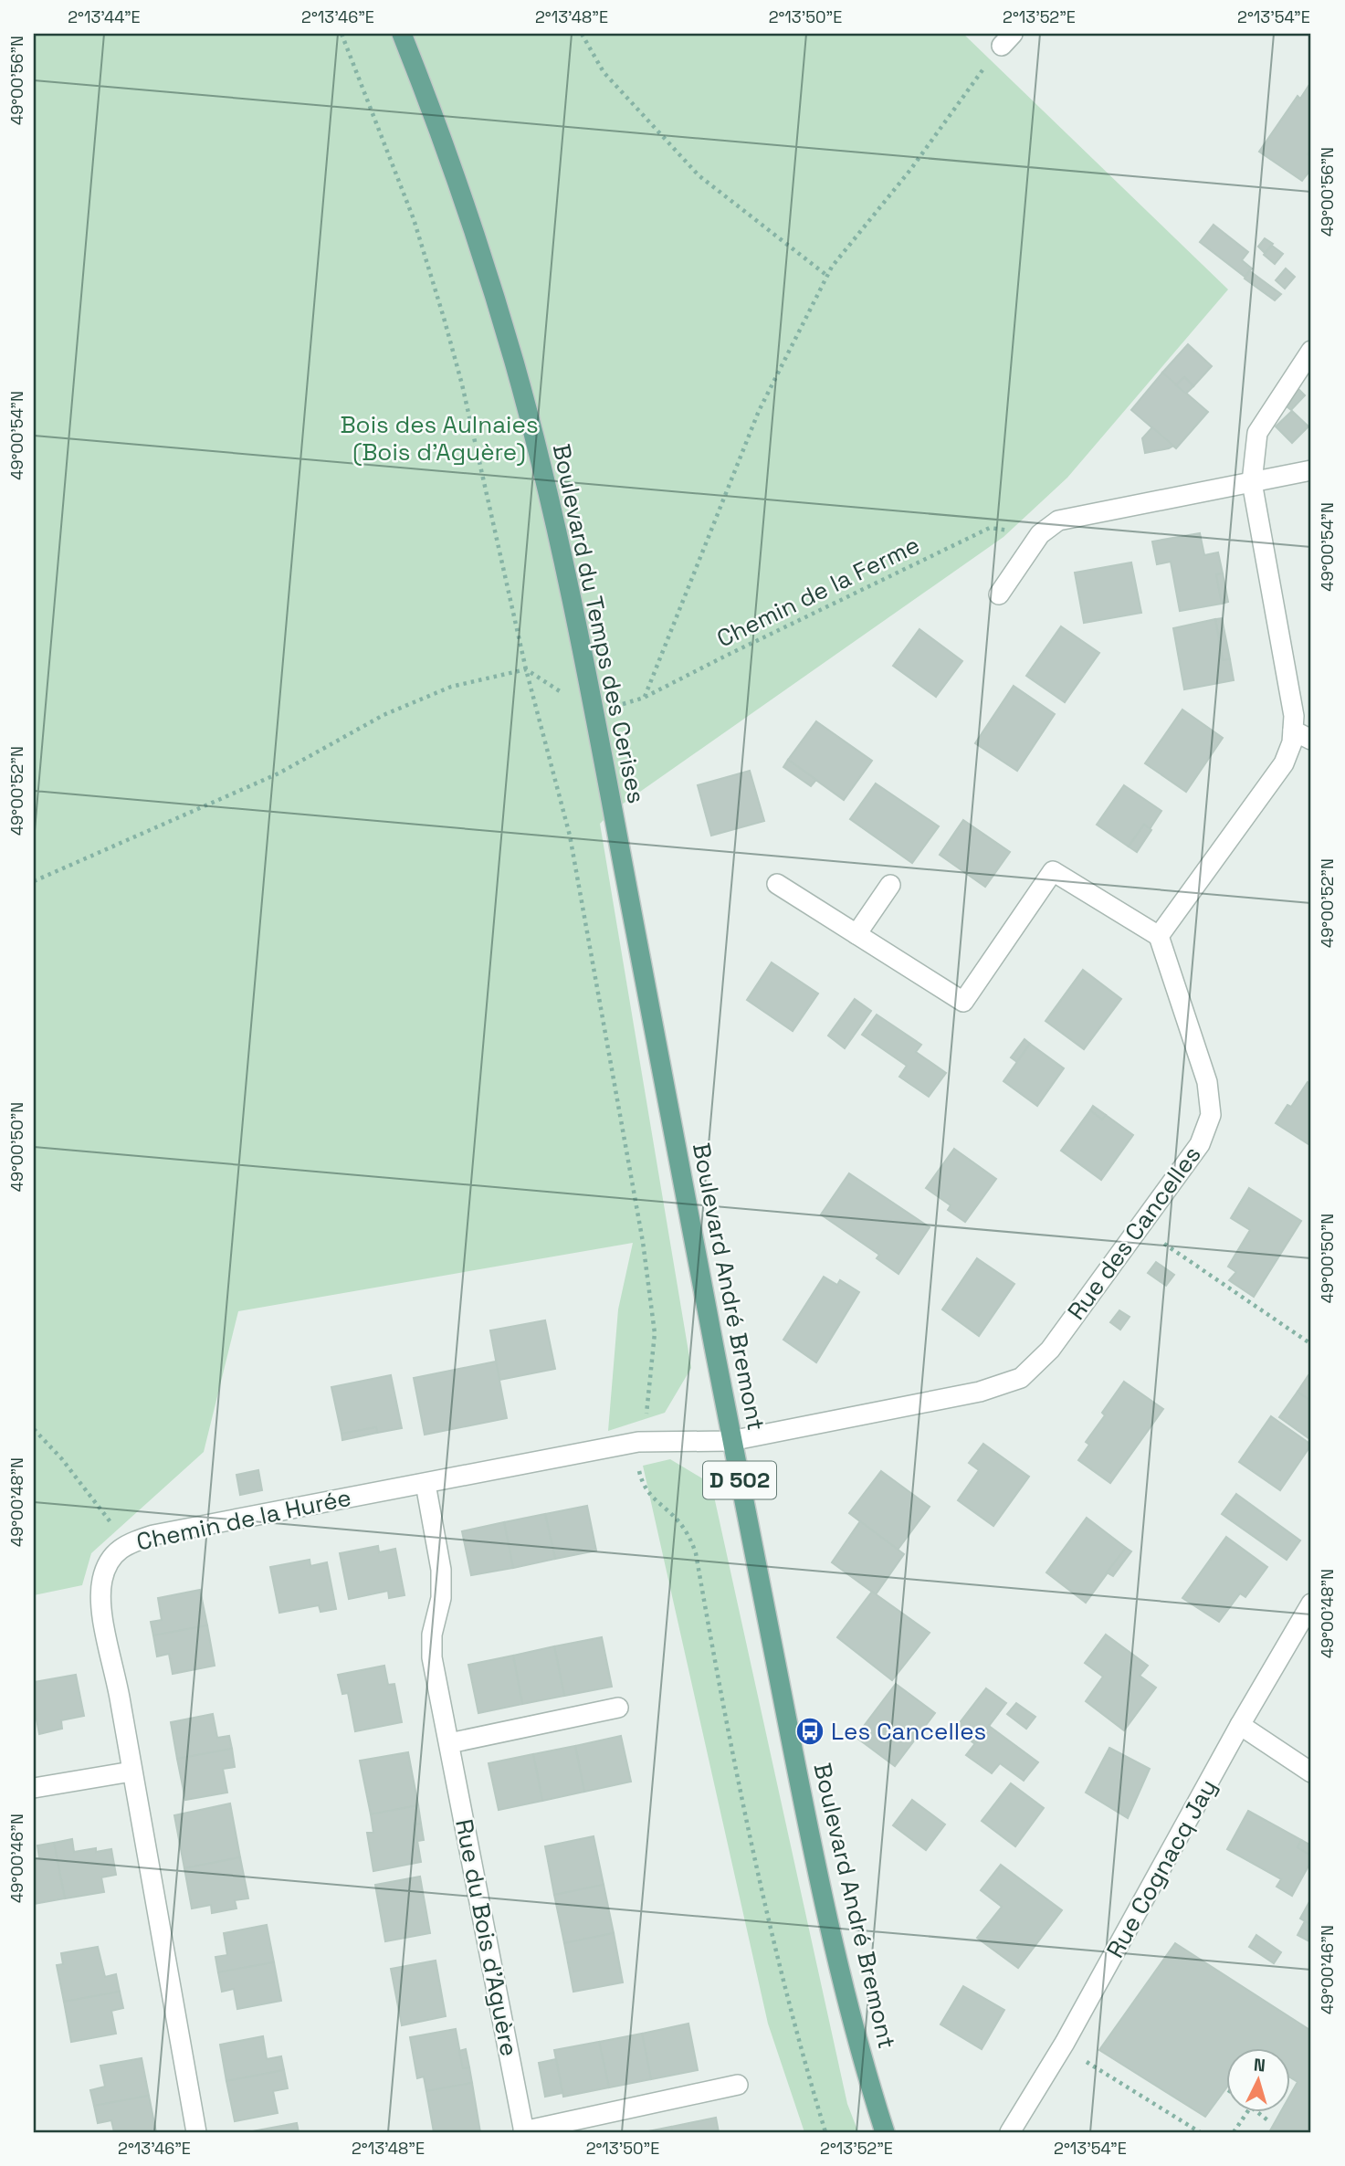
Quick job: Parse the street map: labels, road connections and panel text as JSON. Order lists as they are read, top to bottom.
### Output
{
  "streets": {
    "main road": ["Boulevard du Temps des Cerises", "Boulevard André Bremont", "D 502"],
    "street": [
      "Rue des Cancelles",
      "Chemin de la Hurée",
      "Rue Cognacq Jay",
      "Rue du Bois d'Aguère"
    ],
    "path": ["Chemin de la Ferme"]
  },
  "crossings": [
    ["Boulevard du Temps des Cerises", "Boulevard André Bremont"],
    ["Rue des Cancelles", "Boulevard André Bremont"],
    ["Rue des Cancelles", "Chemin de la Hurée"],
    ["Boulevard André Bremont", "Chemin de la Hurée"],
    ["Chemin de la Hurée", "Rue du Bois d'Aguère"]
  ],
  "parks": ["Bois des Aulnaies (Bois d'Aguère)"],
  "places": {
    "bus stop": ["Les Cancelles"]
  },
  "north": "top",
  "coordinates": [
    "2°13'44\"E",
    "2°13'46\"E",
    "2°13'48\"E",
    "2°13'50\"E",
    "2°13'52\"E",
    "2°13'54\"E",
    "49°00'56\"N",
    "49°00'54\"N",
    "49°00'52\"N",
    "49°00'50\"N",
    "49°00'48\"N",
    "49°00'46\"N"
  ]
}
